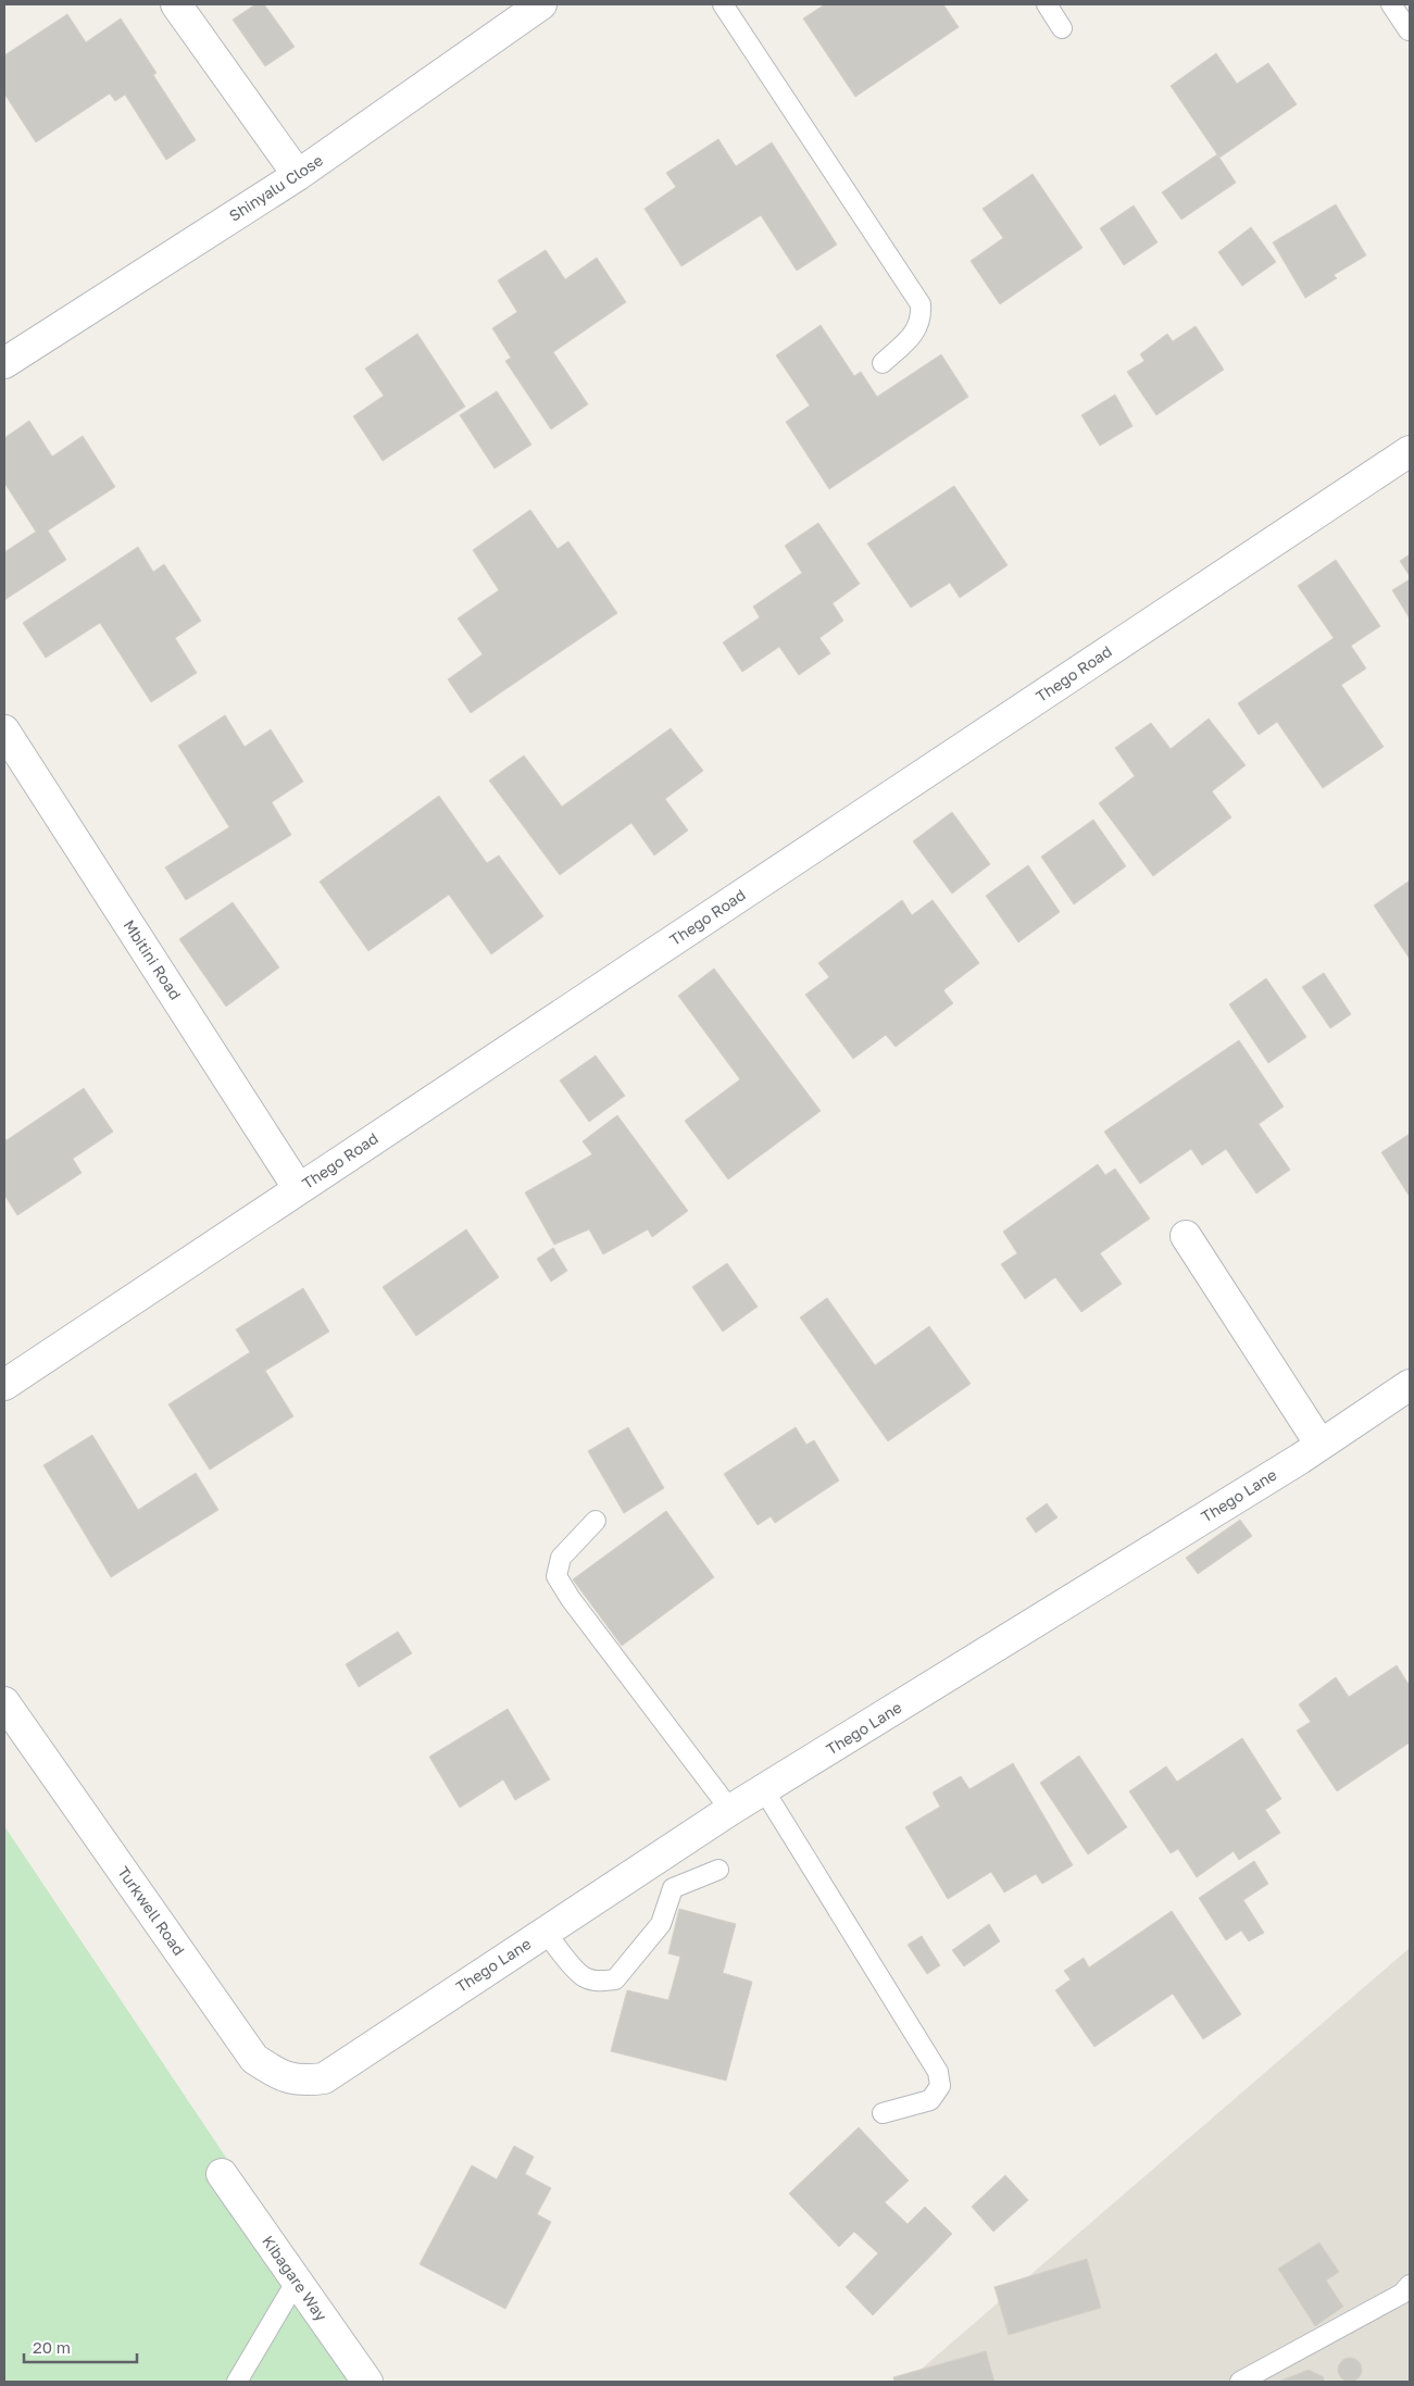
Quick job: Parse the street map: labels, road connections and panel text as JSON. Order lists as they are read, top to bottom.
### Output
{
  "streets": {
    "street": [
      "Shinyalu Close",
      "Thego Road",
      "Mbitini Road",
      "Thego Lane",
      "Turkwell Road",
      "Kibagare Way"
    ]
  },
  "crossings": [
    ["Thego Road", "Mbitini Road"],
    ["Thego Lane", "Turkwell Road"]
  ],
  "scale_bar": "20 m"
}
